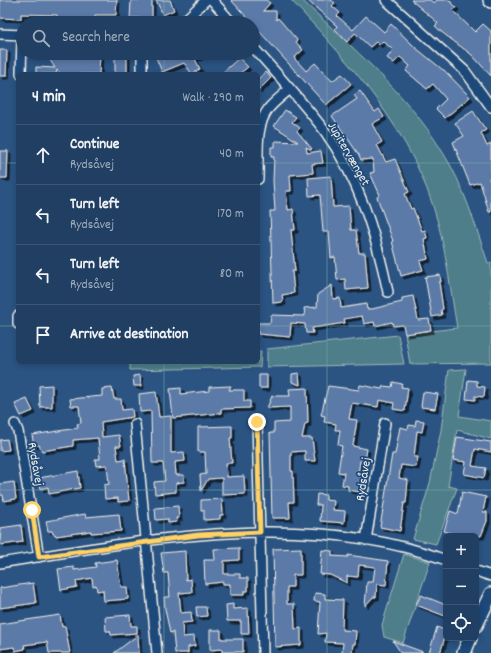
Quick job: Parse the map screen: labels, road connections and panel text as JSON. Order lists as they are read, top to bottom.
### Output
{
  "streets": {
    "street": ["Jupitervænget", "Rydsåvej"]
  },
  "page": {
    "search": "Search here",
    "heading": ["4 min", "Walk · 290 m"],
    "list": [
      ["Continue", "Rydsåvej", "40 m"],
      ["Turn left", "Rydsåvej", "170 m"],
      ["Turn left", "Rydsåvej", "80 m"],
      "Arrive at destination"
    ],
    "map_buttons": ["+", "−"]
  }
}
